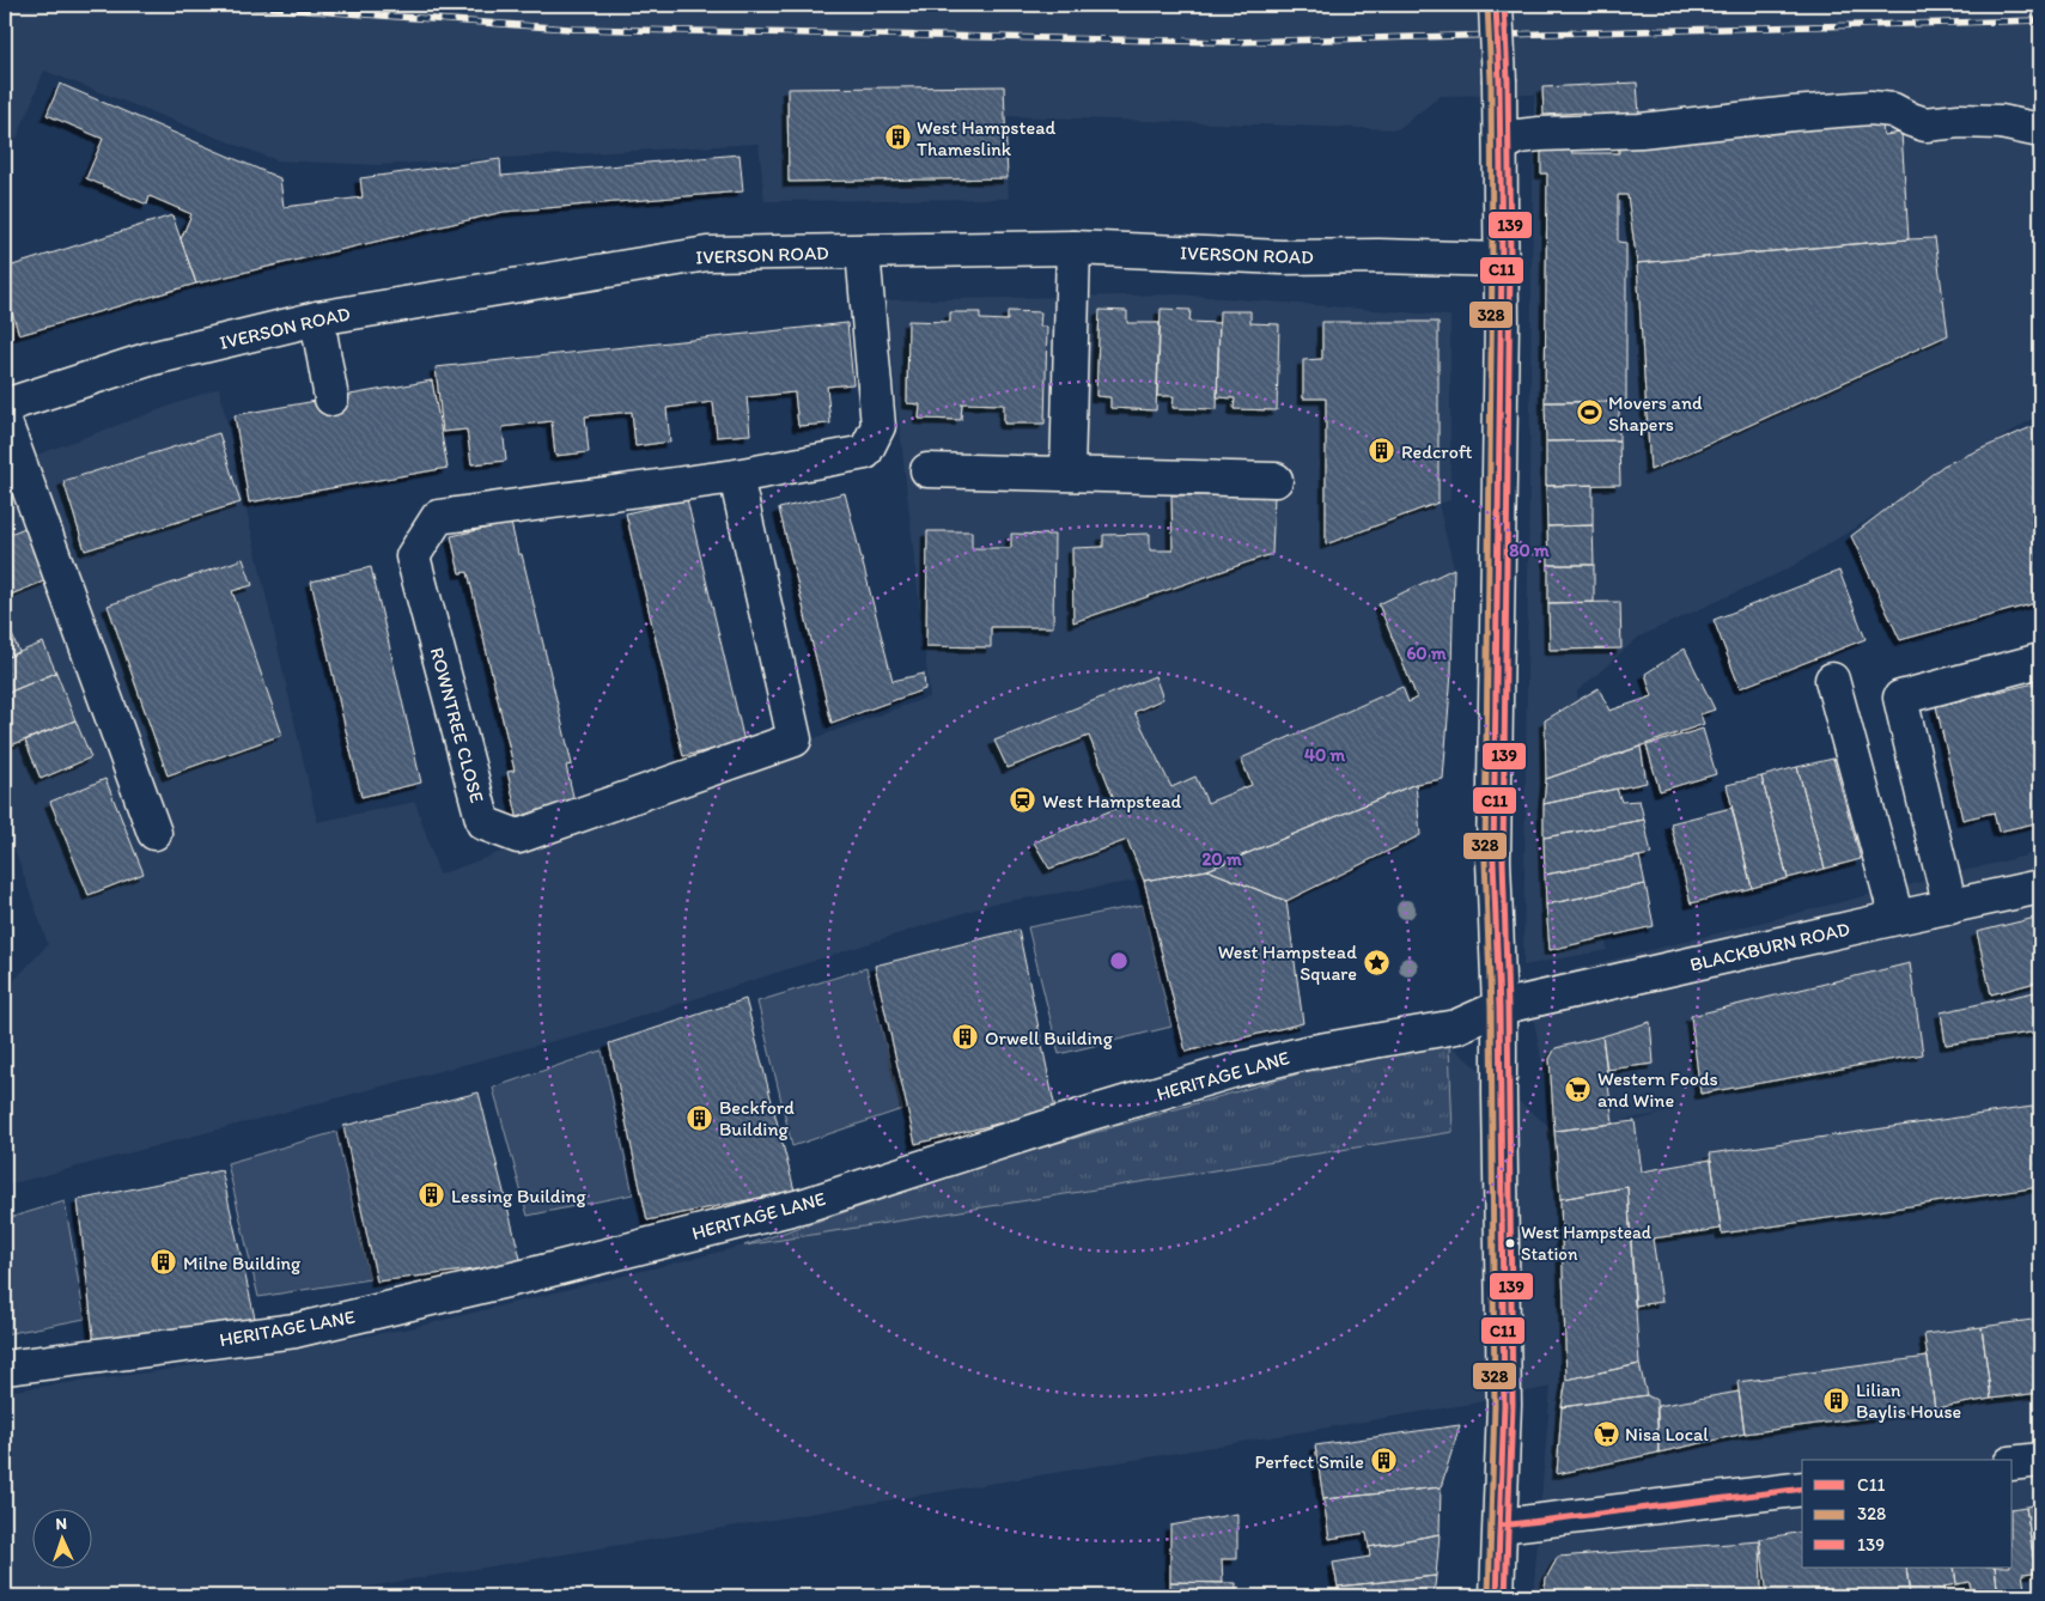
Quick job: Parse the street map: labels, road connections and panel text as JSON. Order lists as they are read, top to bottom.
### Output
{
  "streets": {
    "street": [
      "IVERSON ROAD",
      "ROWNTREE CLOSE",
      "BLACKBURN ROAD",
      "HERITAGE LANE"
    ]
  },
  "crossings": [
    ["IVERSON ROAD", "ROWNTREE CLOSE"],
    ["BLACKBURN ROAD", "HERITAGE LANE"]
  ],
  "places": {
    "building": [
      "West Hampstead Thameslink",
      "Redcroft",
      "Orwell Building",
      "Beckford Building",
      "Lessing Building",
      "Milne Building",
      "Lilian Baylis House",
      "Perfect Smile"
    ],
    "sports": ["Movers and Shapers"],
    "station": ["West Hampstead"],
    "place": ["West Hampstead Square"],
    "supermarket": ["Western Foods and Wine", "Nisa Local"],
    "other": ["West Hampstead Station"]
  },
  "lines": ["transit line C11", "transit line 328", "transit line 139"],
  "legend": ["C11", "328", "139"],
  "north": "top",
  "rings": [
    "80 m",
    "60 m",
    "40 m",
    "20 m"
  ]
}
